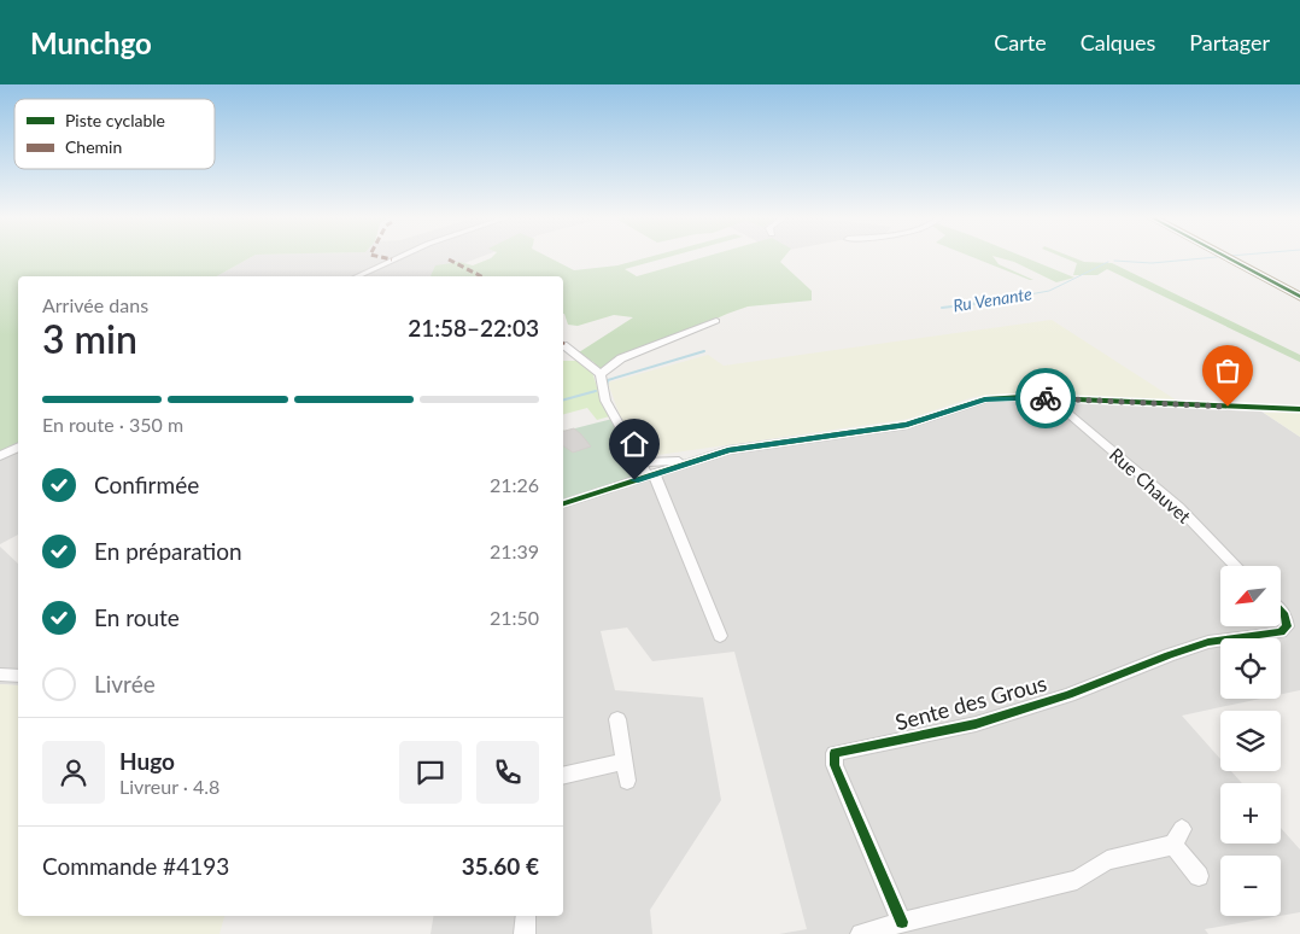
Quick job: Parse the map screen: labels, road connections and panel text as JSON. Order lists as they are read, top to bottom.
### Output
{
  "streets": {
    "street": ["Rue Chauvet", "Sente des Grous"]
  },
  "water": ["Ru Venante"],
  "legend": ["Piste cyclable", "Chemin"],
  "north": "bottom left",
  "page": {
    "header": "Munchgo",
    "nav": ["Carte", "Calques", "Partager"],
    "heading": ["3 min", "Arrivée dans", "21:58–22:03"],
    "panel": [
      "Hugo",
      "Livreur · 4.8",
      "Commande #4193",
      "35.60 €"
    ],
    "bar": "En route · 350 m",
    "list": [
      ["Confirmée", "21:26"],
      ["En préparation", "21:39"],
      ["En route", "21:50"],
      "Livrée"
    ],
    "map_buttons": ["+", "−"]
  }
}
